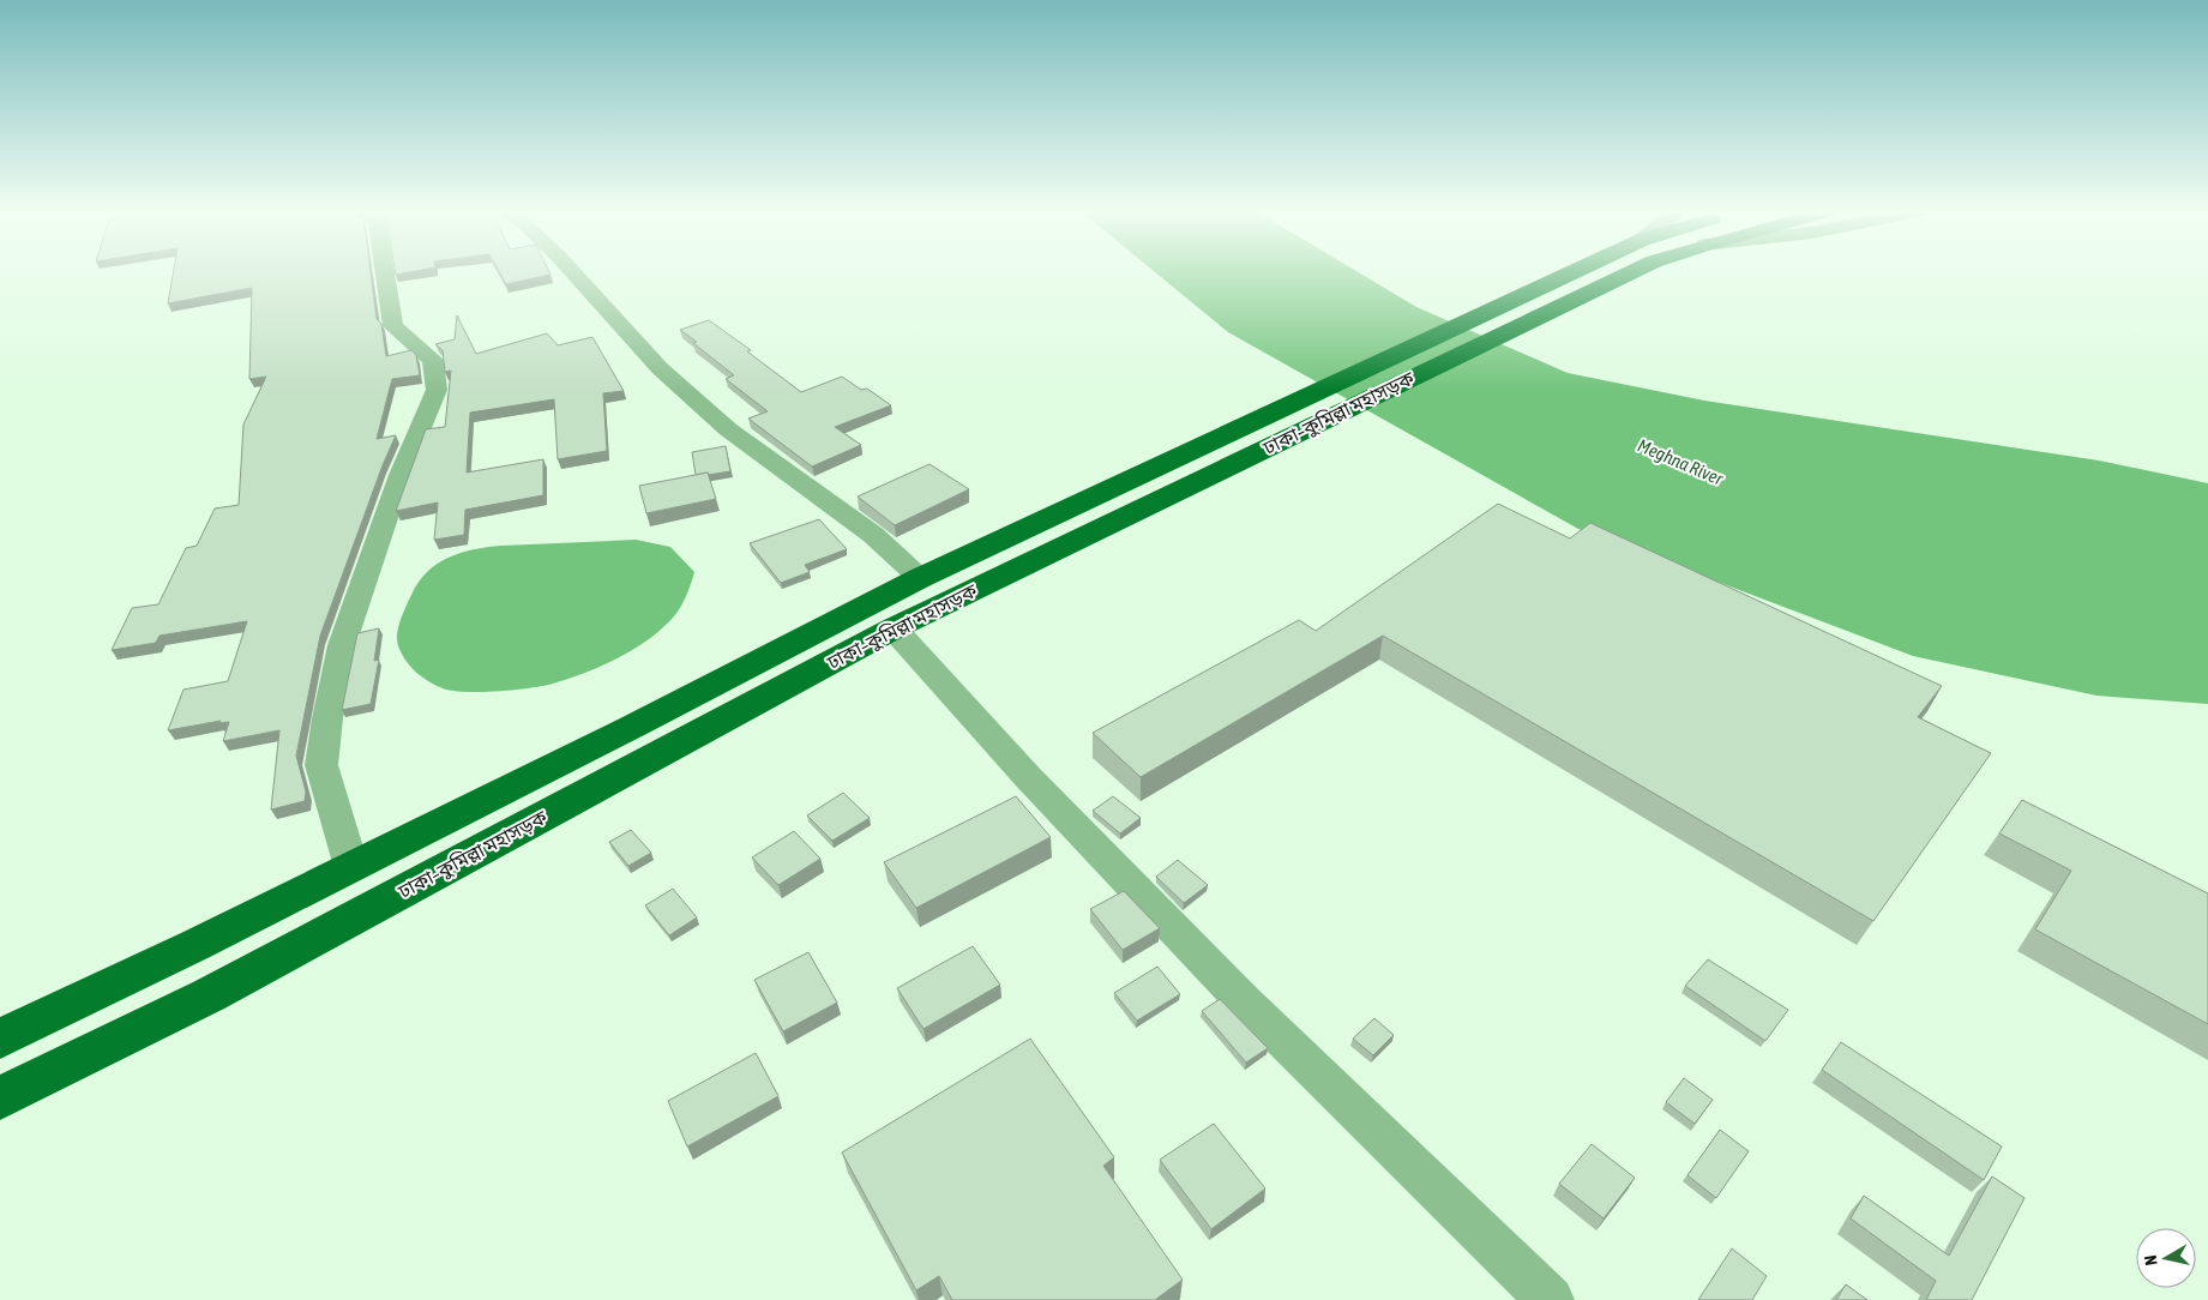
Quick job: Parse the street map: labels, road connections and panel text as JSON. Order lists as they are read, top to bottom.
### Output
{
  "streets": {
    "highway": ["ঢাকা–কুমিল্লা মহাসড়ক"]
  },
  "water": ["Meghna River"],
  "north": "left"
}
